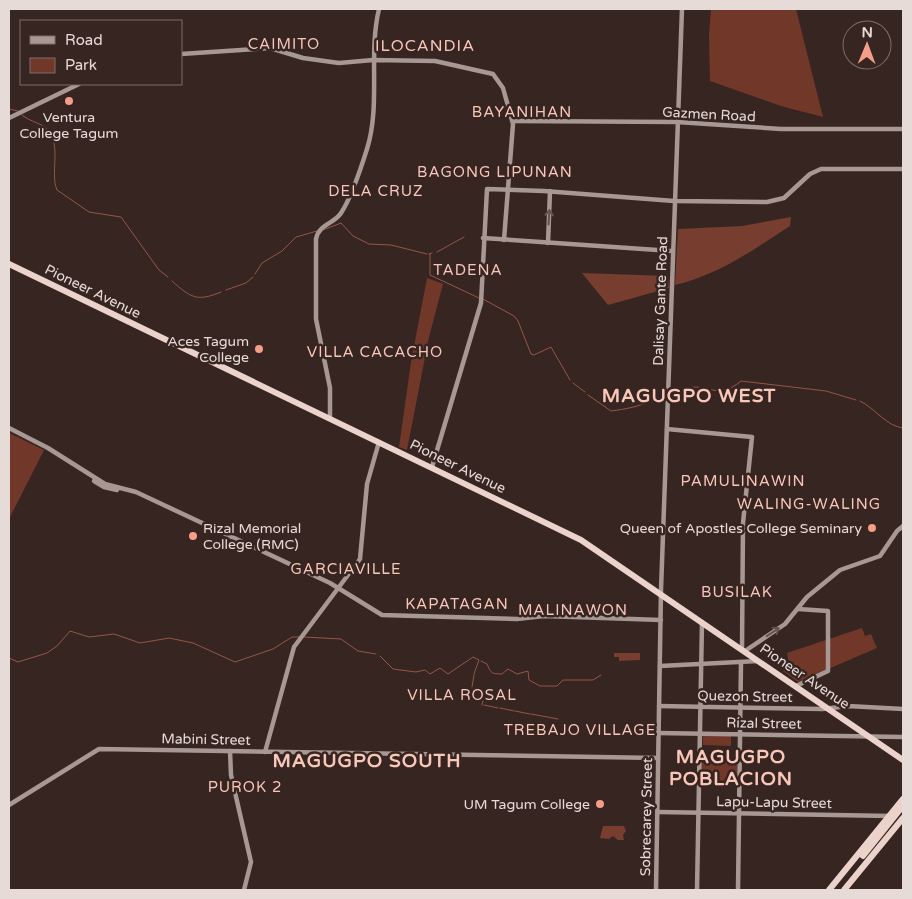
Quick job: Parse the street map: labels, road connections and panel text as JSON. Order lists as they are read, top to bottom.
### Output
{
  "streets": {
    "highway": ["Pioneer Avenue"],
    "street": [
      "Gazmen Road",
      "Dalisay Gante Road",
      "Quezon Street",
      "Rizal Street",
      "Mabini Street",
      "Lapu-Lapu Street",
      "Sobrecarey Street"
    ]
  },
  "crossings": [
    ["Gazmen Road", "Dalisay Gante Road"],
    ["Pioneer Avenue", "Dalisay Gante Road"],
    ["Pioneer Avenue", "Quezon Street"],
    ["Pioneer Avenue", "Rizal Street"],
    ["Pioneer Avenue", "Sobrecarey Street"],
    ["Dalisay Gante Road", "Sobrecarey Street"],
    ["Quezon Street", "Sobrecarey Street"],
    ["Rizal Street", "Sobrecarey Street"],
    ["Mabini Street", "Sobrecarey Street"],
    ["Lapu-Lapu Street", "Sobrecarey Street"]
  ],
  "districts": [
    "CAIMITO",
    "ILOCANDIA",
    "BAYANIHAN",
    "BAGONG LIPUNAN",
    "DELA CRUZ",
    "TADENA",
    "VILLA CACACHO",
    "MAGUGPO WEST",
    "PAMULINAWIN",
    "WALING-WALING",
    "GARCIAVILLE",
    "BUSILAK",
    "KAPATAGAN",
    "MALINAWON",
    "VILLA ROSAL",
    "TREBAJO VILLAGE",
    "MAGUGPO POBLACION",
    "MAGUGPO SOUTH",
    "PUROK 2"
  ],
  "places": [
    "Ventura College Tagum",
    "Aces Tagum College",
    "Queen of Apostles College Seminary",
    "Rizal Memorial College (RMC)",
    "UM Tagum College"
  ],
  "legend": ["Road", "Park"],
  "north": "top"
}
